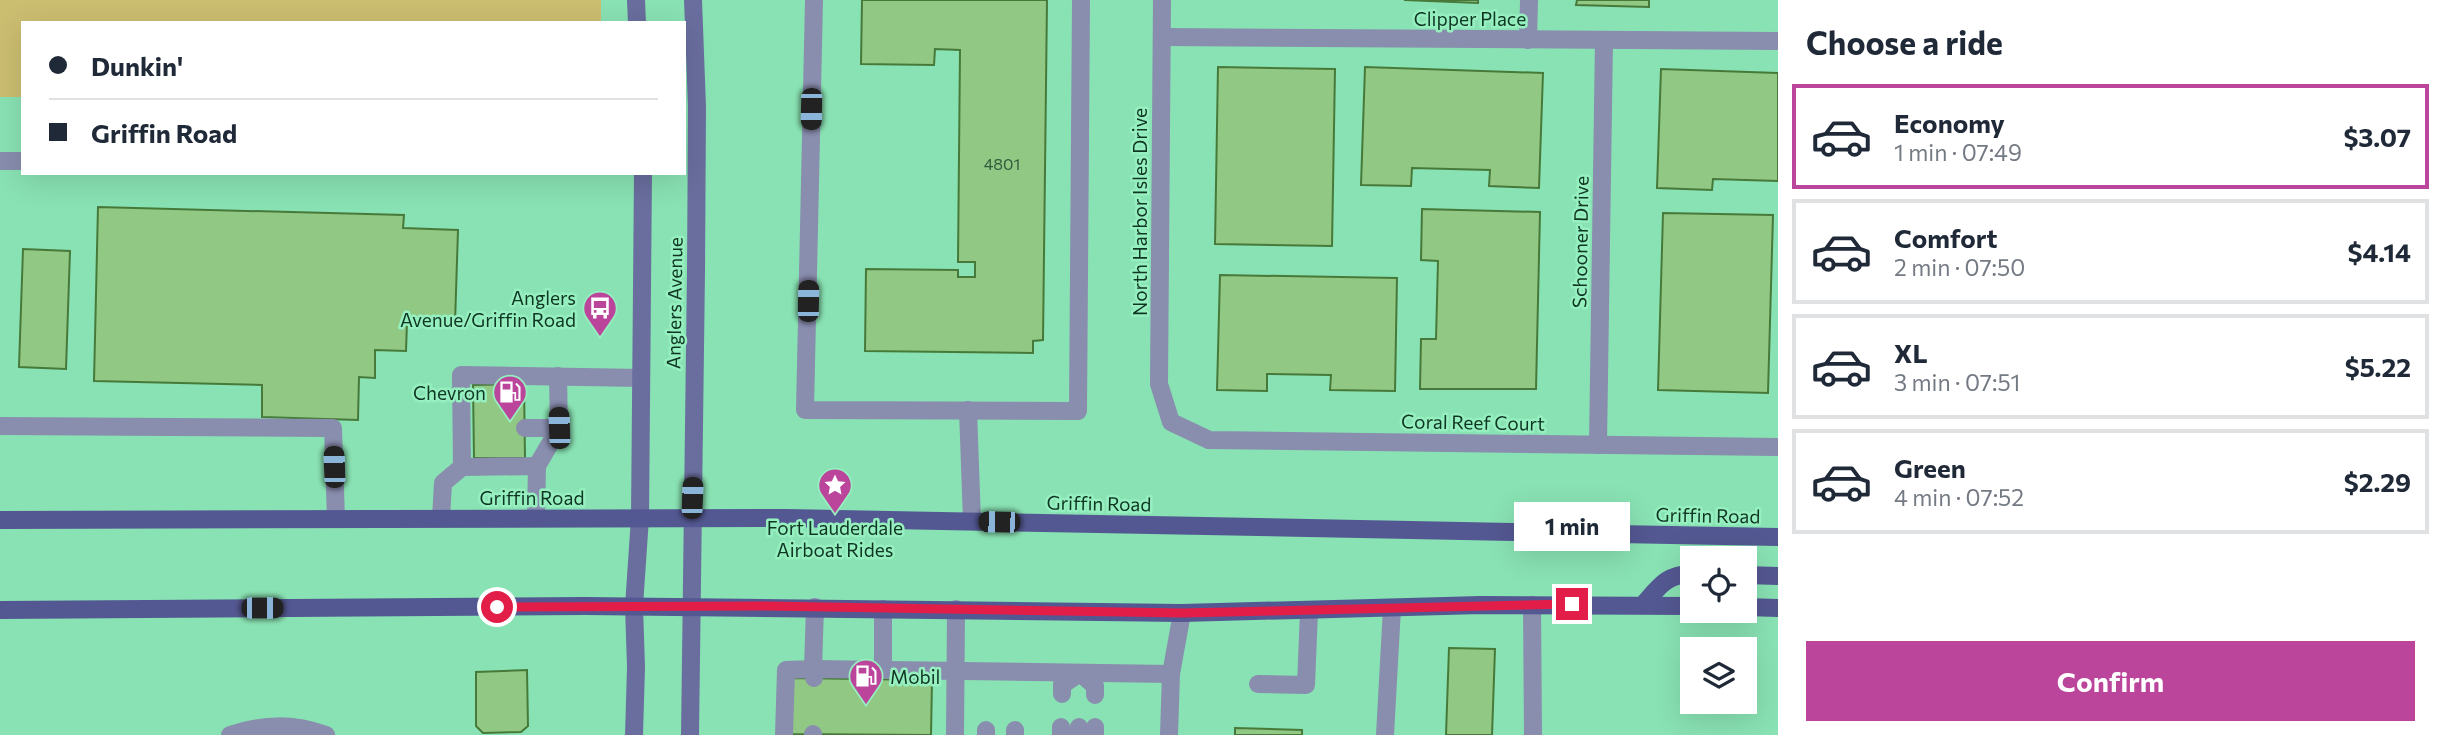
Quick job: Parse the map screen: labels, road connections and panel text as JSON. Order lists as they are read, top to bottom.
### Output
{
  "streets": {
    "main road": ["Griffin Road"],
    "street": [
      "Clipper Place",
      "North Harbor Isles Drive",
      "Schooner Drive",
      "Anglers Avenue",
      "Coral Reef Court"
    ]
  },
  "crossings": [
    ["Clipper Place", "North Harbor Isles Drive"],
    ["Clipper Place", "Schooner Drive"],
    ["North Harbor Isles Drive", "Coral Reef Court"],
    ["Schooner Drive", "Coral Reef Court"],
    ["Anglers Avenue", "Griffin Road"]
  ],
  "places": {
    "bus stop": ["Anglers Avenue/Griffin Road"],
    "fuel station": ["Chevron", "Mobil"],
    "place": ["Fort Lauderdale Airboat Rides"]
  },
  "house_numbers": ["4801"],
  "page": {
    "heading": "Choose a ride",
    "banner": ["Dunkin'", "Griffin Road"],
    "list": [
      {
        "name": "Economy",
        "note": "1 min · 07:49",
        "value": "$3.07"
      },
      {
        "name": "Comfort",
        "note": "2 min · 07:50",
        "value": "$4.14"
      },
      {
        "name": "XL",
        "note": "3 min · 07:51",
        "value": "$5.22"
      },
      {
        "name": "Green",
        "note": "4 min · 07:52",
        "value": "$2.29"
      }
    ],
    "bubble": "1 min",
    "buttons": "Confirm"
  }
}
